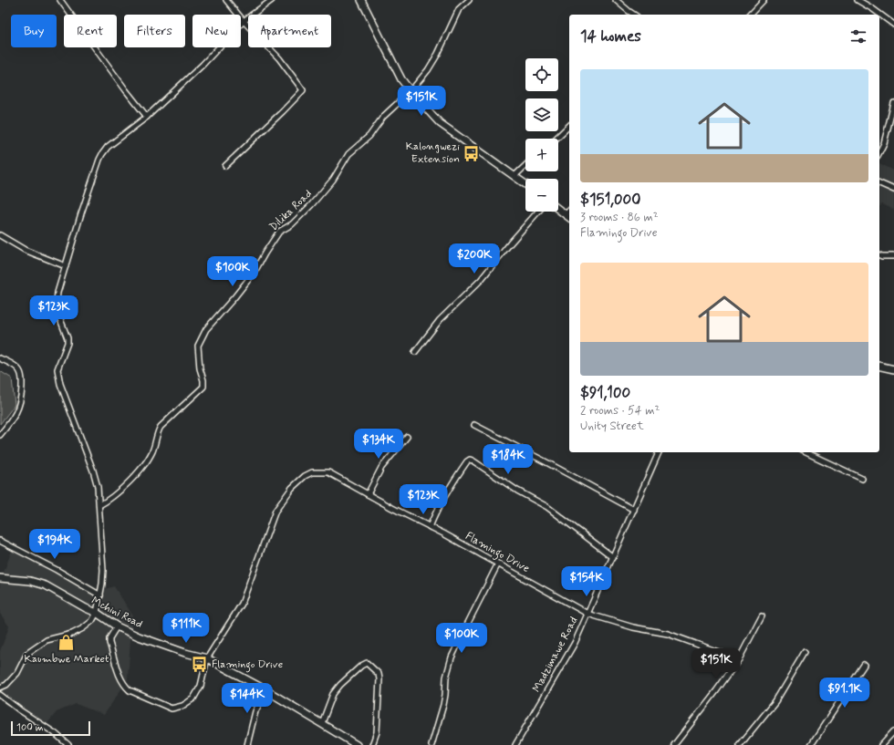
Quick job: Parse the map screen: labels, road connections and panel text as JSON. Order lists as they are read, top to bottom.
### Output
{
  "streets": {
    "street": [
      "Dilika Road",
      "Flamingo Drive",
      "Mchini Road",
      "Madzimawe Road"
    ]
  },
  "crossings": [
    ["Flamingo Drive", "Mchini Road"],
    ["Flamingo Drive", "Madzimawe Road"]
  ],
  "places": {
    "bus stop": ["Kalongwezi Extension", "Flamingo Drive"],
    "shop": ["Kaumbwe Market"]
  },
  "scale_bar": "100 m",
  "page": {
    "chip": [
      "Buy",
      "Rent",
      "Filters",
      "New",
      "Apartment"
    ],
    "heading": "14 homes",
    "map_buttons": ["+", "−"],
    "list": [
      {
        "name": "$151,000",
        "note": "3 rooms · 86 m² · Flamingo Drive"
      },
      {
        "name": "$91,100",
        "note": "2 rooms · 54 m² · Unity Street"
      }
    ],
    "price": [
      "$151K",
      "$200K",
      "$100K",
      "$123K",
      "$134K",
      "$184K",
      "$123K",
      "$194K",
      "$154K",
      "$111K",
      "$100K",
      "$151K",
      "$91.1K",
      "$144K"
    ],
    "scale": "100 m"
  }
}
